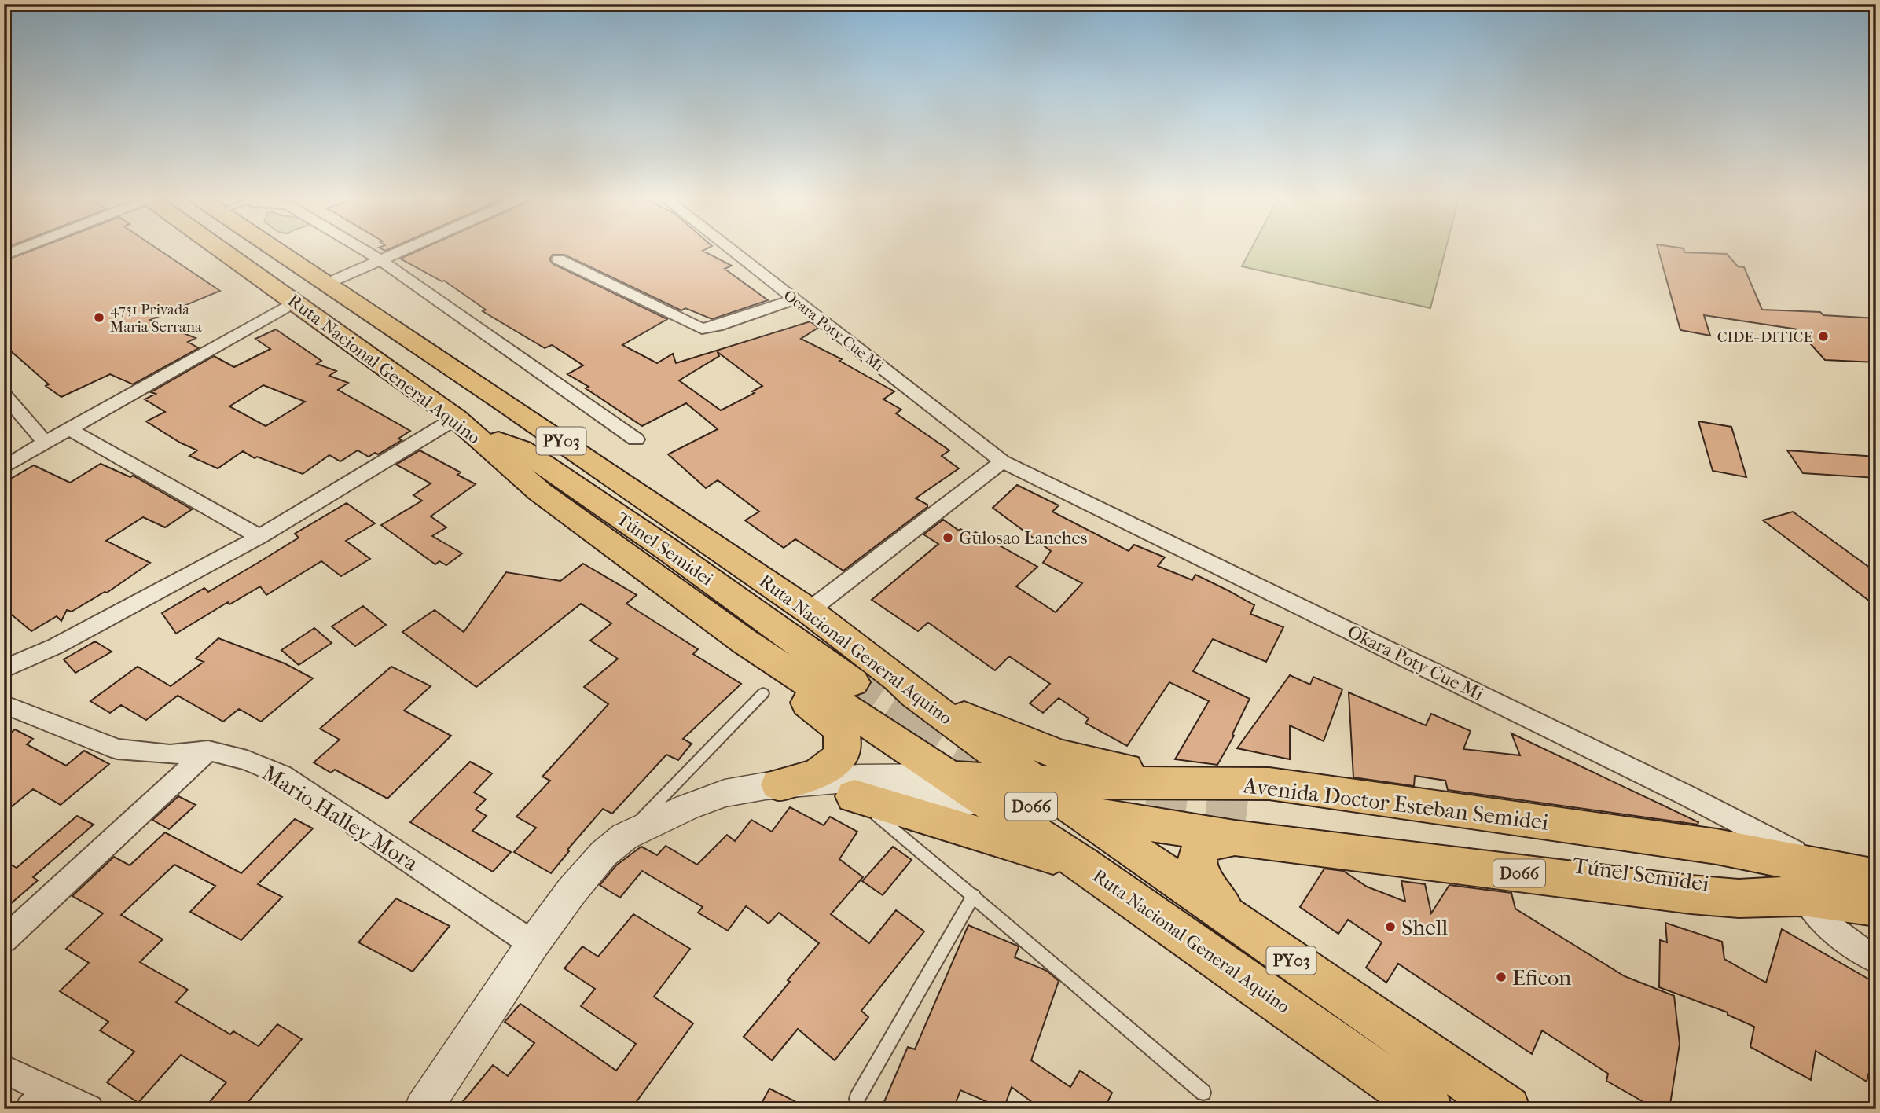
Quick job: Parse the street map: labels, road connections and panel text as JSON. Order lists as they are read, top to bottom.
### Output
{
  "streets": {
    "highway": [
      "Ruta Nacional General Aquino",
      "PY03",
      "Túnel Semidei",
      "Avenida Doctor Esteban Semidei",
      "D066"
    ],
    "street": ["Ocara Poty Cue Mi", "Okara Poty Cue Mi", "Mario Halley Mora"]
  },
  "crossings": [
    ["Ocara Poty Cue Mi", "Okara Poty Cue Mi"],
    ["Ruta Nacional General Aquino", "Túnel Semidei"],
    ["Ruta Nacional General Aquino", "Avenida Doctor Esteban Semidei"],
    ["Ruta Nacional General Aquino", "D066"],
    ["Okara Poty Cue Mi", "Avenida Doctor Esteban Semidei"],
    ["Okara Poty Cue Mi", "D066"],
    ["Avenida Doctor Esteban Semidei", "D066"],
    ["Avenida Doctor Esteban Semidei", "Mario Halley Mora"]
  ],
  "places": [
    "4751 Privada Maria Serrana",
    "CIDE- DITICE",
    "Gulosao Lanches",
    "Shell",
    "Eficon"
  ]
}
